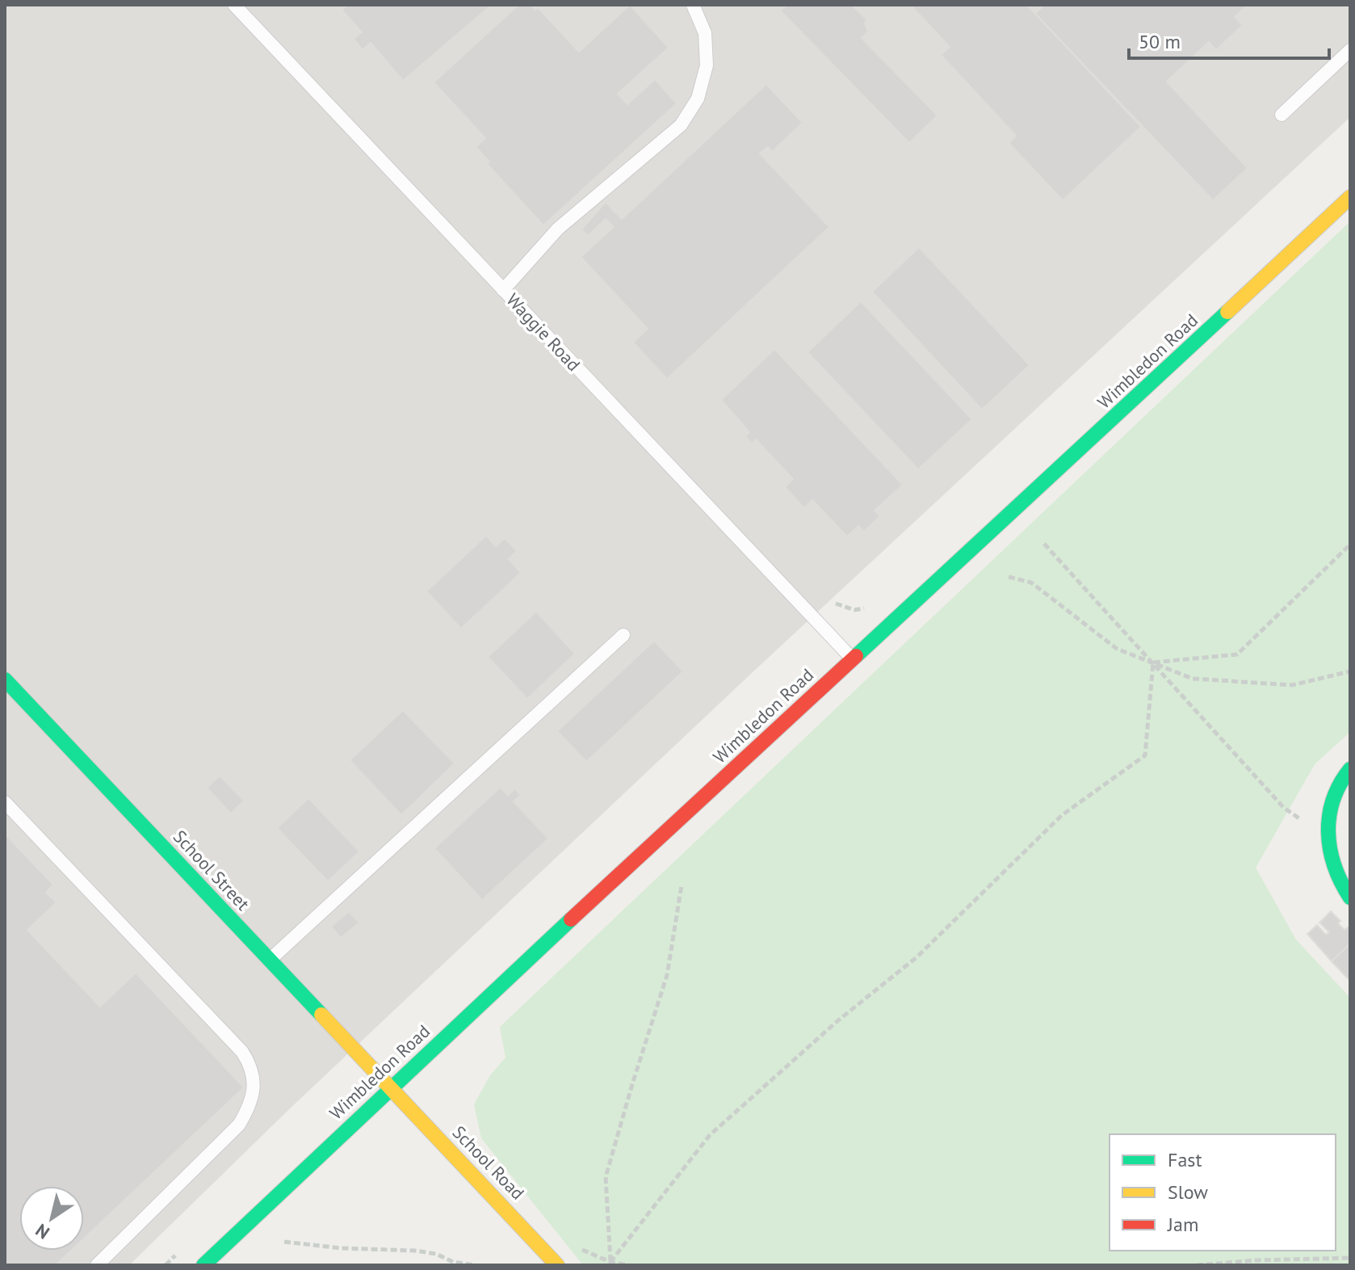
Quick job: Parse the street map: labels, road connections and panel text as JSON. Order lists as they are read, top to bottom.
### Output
{
  "streets": {
    "main road": ["Wimbledon Road", "School Street", "School Road"],
    "lane": ["Waggie Road"]
  },
  "crossings": [
    ["Waggie Road", "Wimbledon Road"],
    ["Wimbledon Road", "School Street"],
    ["Wimbledon Road", "School Road"],
    ["School Street", "School Road"]
  ],
  "legend": ["Fast", "Slow", "Jam"],
  "scale_bar": "50 m",
  "north": "bottom left"
}
